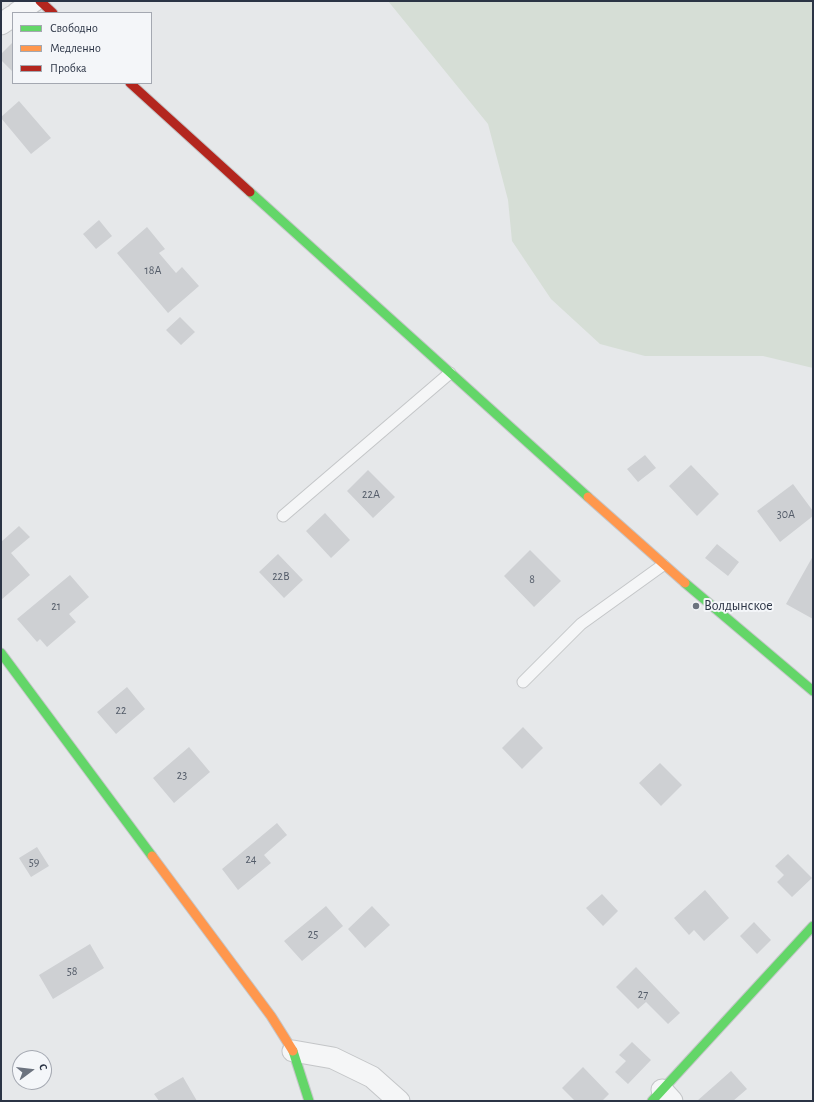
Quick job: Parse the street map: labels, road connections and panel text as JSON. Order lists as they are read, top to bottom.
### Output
{
  "places": ["Волдынское"],
  "house_numbers": [
    "18А",
    "22А",
    "30А",
    "22В",
    "8",
    "21",
    "22",
    "23",
    "24",
    "59",
    "25",
    "58",
    "27"
  ],
  "legend": ["Свободно", "Медленно", "Пробка"],
  "north": "right"
}
